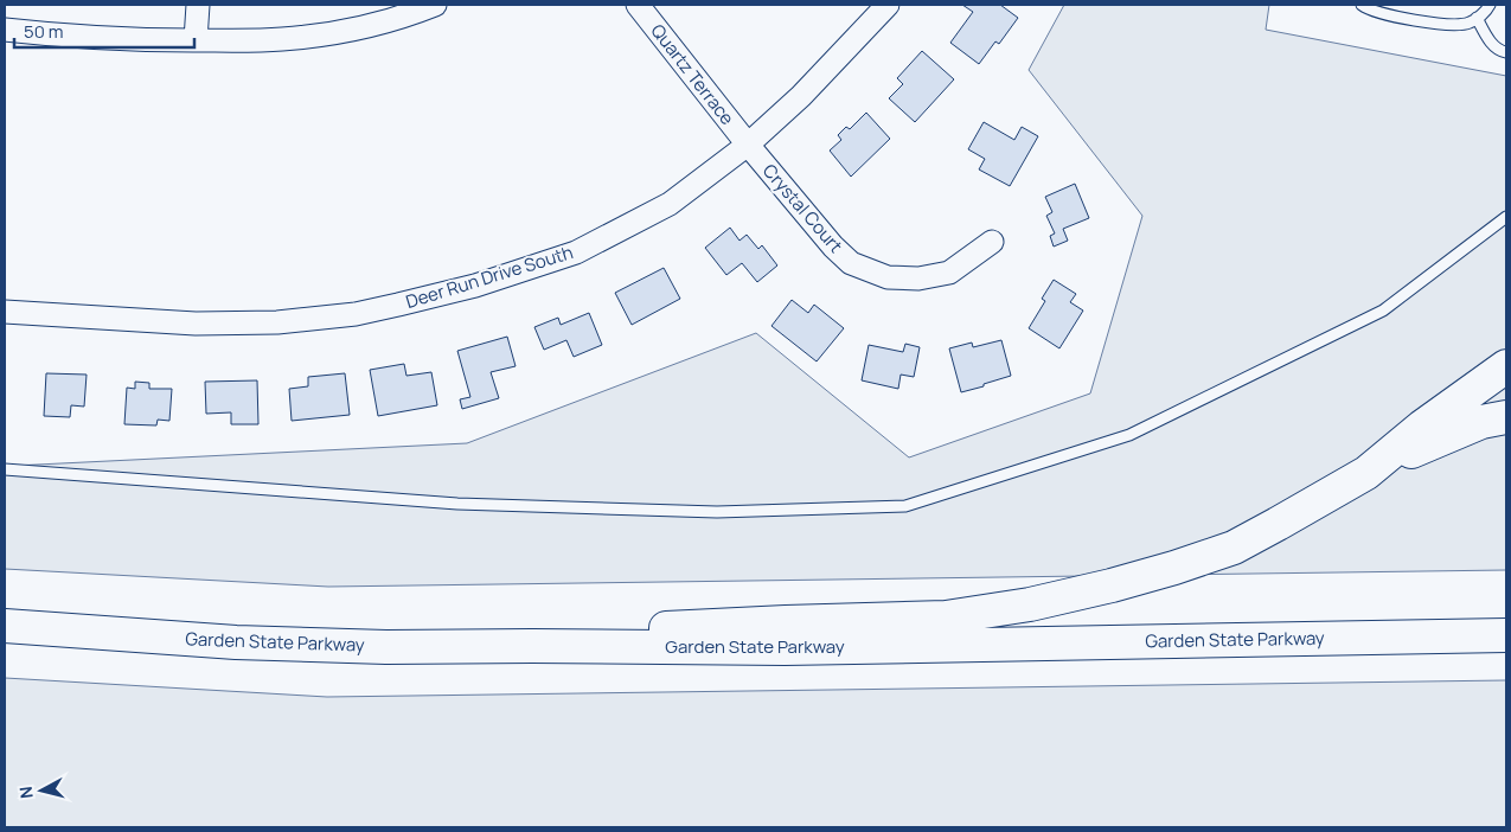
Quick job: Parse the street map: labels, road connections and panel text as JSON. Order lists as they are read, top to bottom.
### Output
{
  "streets": {
    "highway": ["Garden State Parkway"],
    "street": ["Quartz Terrace", "Crystal Court", "Deer Run Drive South"]
  },
  "crossings": [
    ["Quartz Terrace", "Crystal Court"],
    ["Quartz Terrace", "Deer Run Drive South"],
    ["Crystal Court", "Deer Run Drive South"]
  ],
  "scale_bar": "50 m",
  "north": "left"
}
